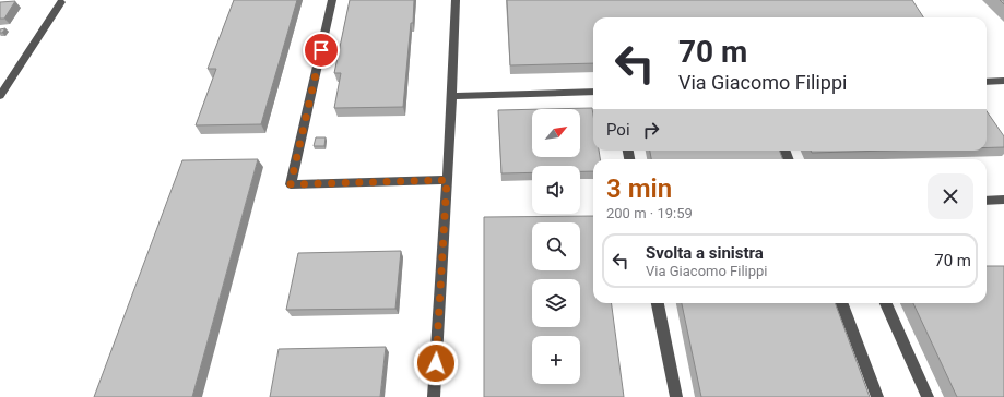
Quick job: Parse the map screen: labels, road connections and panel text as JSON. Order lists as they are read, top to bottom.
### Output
{
  "north": "top right",
  "page": {
    "turn": ["70 m", "Via Giacomo Filippi"],
    "map_buttons": "+",
    "then": "Poi",
    "heading": ["3 min", "200 m · 19:59"],
    "list": [
      {
        "name": "Svolta a sinistra",
        "note": "Via Giacomo Filippi",
        "value": "70 m"
      }
    ]
  }
}
